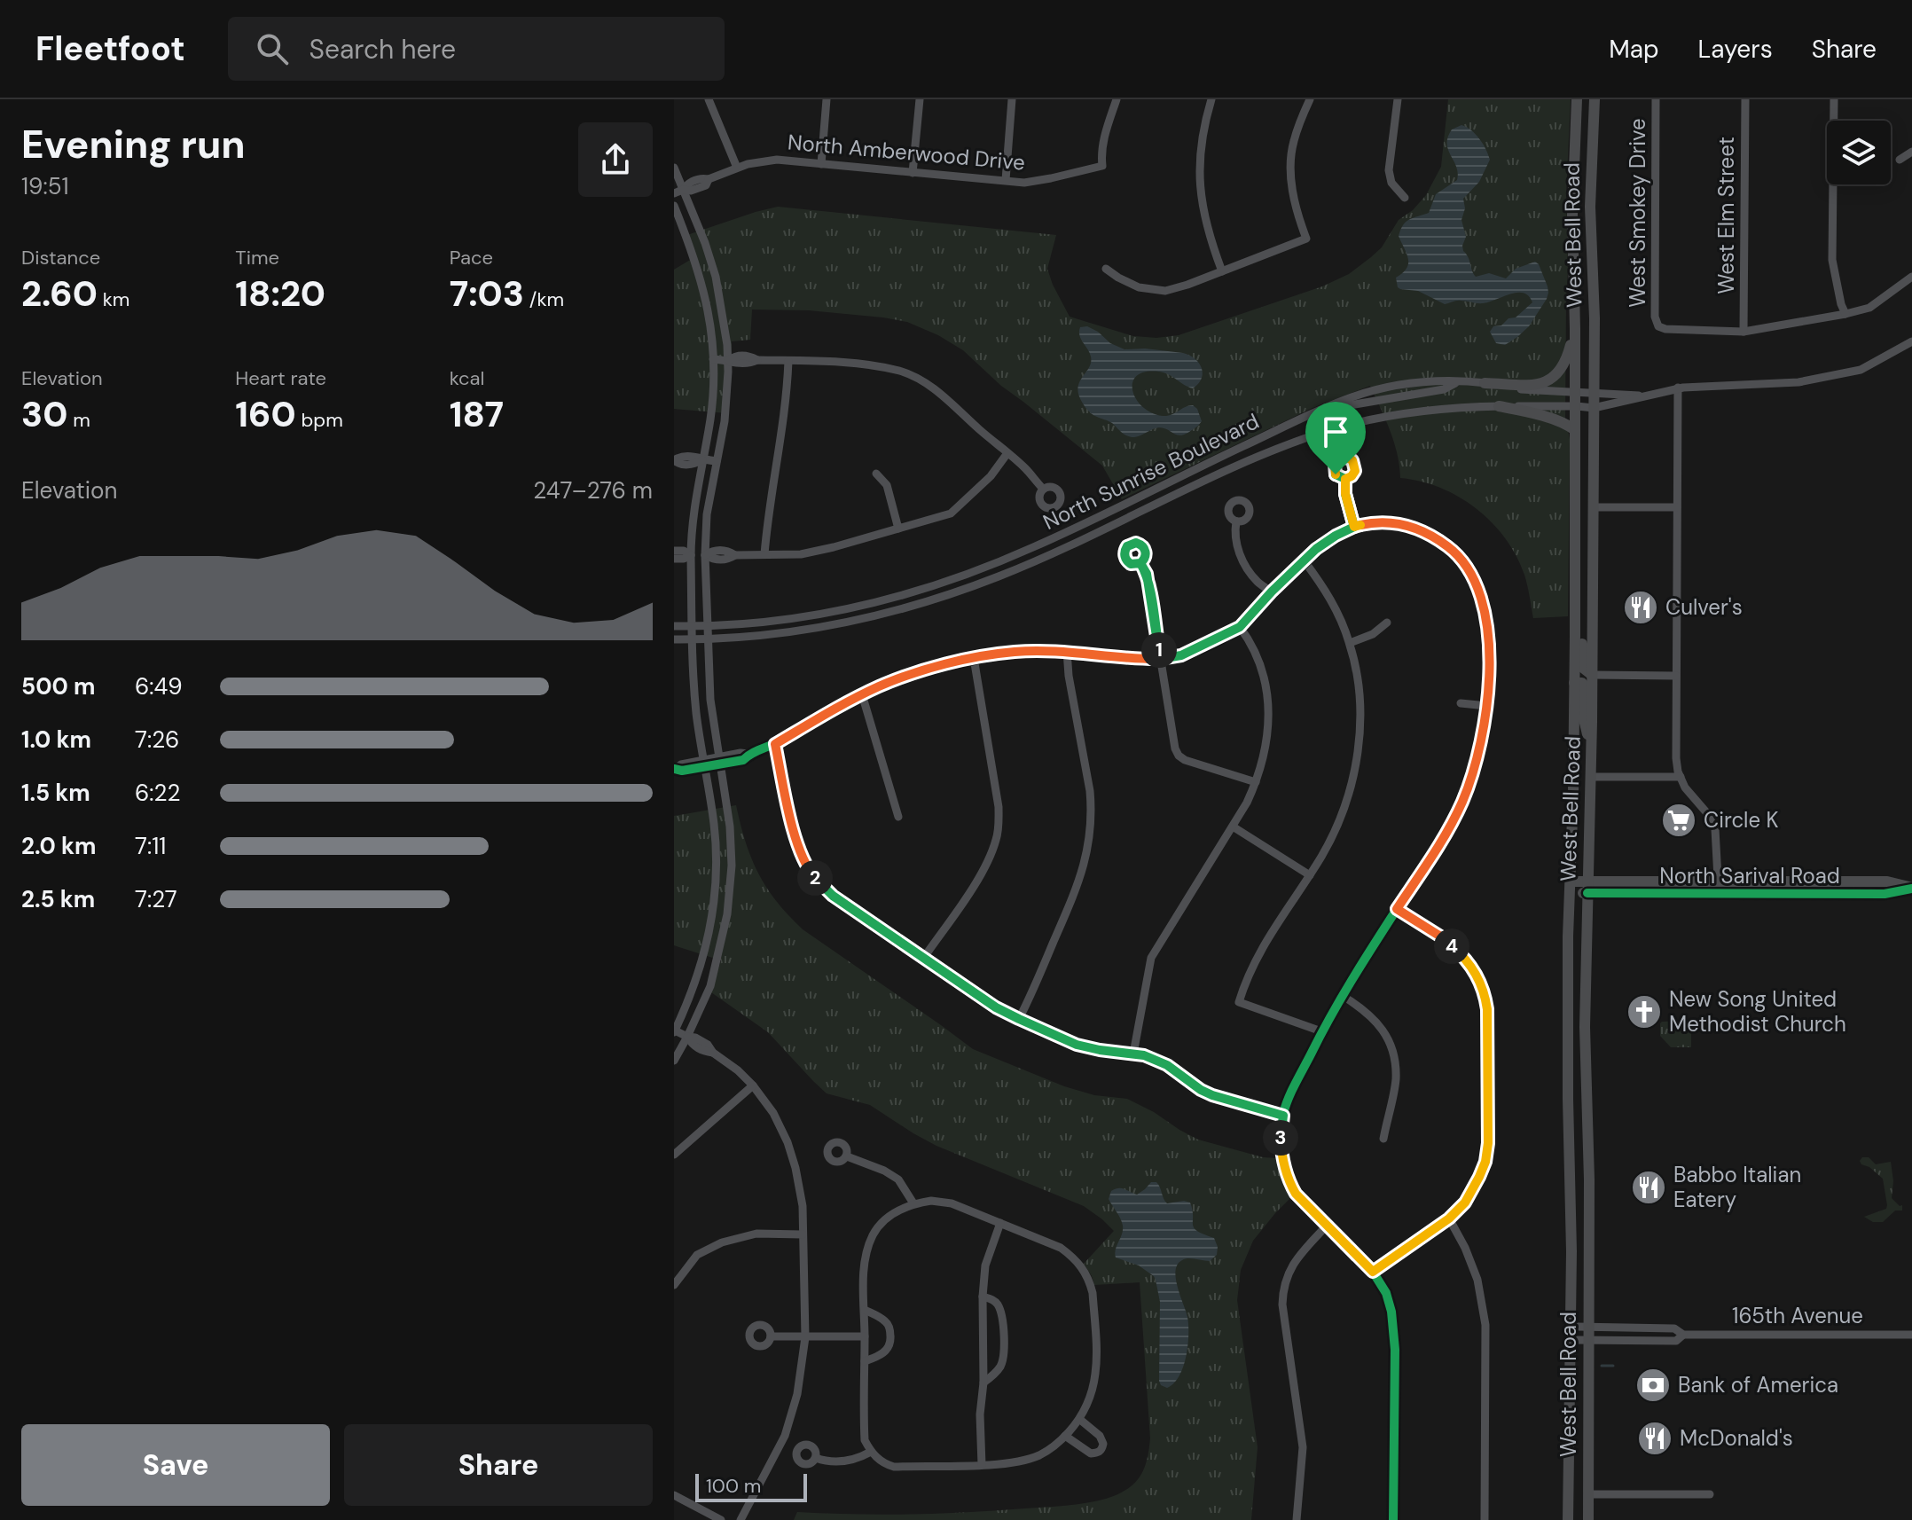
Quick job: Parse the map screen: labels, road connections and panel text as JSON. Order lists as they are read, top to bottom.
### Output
{
  "streets": {
    "main road": ["West Bell Road", "North Sarival Road"],
    "street": [
      "North Amberwood Drive",
      "West Smokey Drive",
      "West Elm Street",
      "North Sunrise Boulevard",
      "165th Avenue"
    ]
  },
  "crossings": [
    ["West Smokey Drive", "West Elm Street"],
    ["West Bell Road", "North Sunrise Boulevard"],
    ["West Bell Road", "North Sarival Road"],
    ["West Bell Road", "165th Avenue"]
  ],
  "places": {
    "restaurant": ["Culver's", "Babbo Italian Eatery", "McDonald's"],
    "supermarket": ["Circle K"],
    "church": ["New Song United Methodist Church"],
    "bank": ["Bank of America"]
  },
  "scale_bar": "100 m",
  "page": {
    "header": "Fleetfoot",
    "search": "Search here",
    "nav": ["Map", "Layers", "Share"],
    "heading": ["Evening run", "19:51"],
    "stats": [
      ["Distance", "2.60 km"],
      ["Time", "18:20"],
      ["Pace", "7:03 /km"],
      ["Elevation", "30 m"],
      ["Heart rate", "160 bpm"],
      ["kcal", "187"]
    ],
    "chart": ["Elevation", "247–276 m"],
    "pins": [
      "1",
      "2",
      "4",
      "3"
    ],
    "list": [
      {
        "name": "500 m",
        "note": "6:49"
      },
      {
        "name": "1.0 km",
        "note": "7:26"
      },
      {
        "name": "1.5 km",
        "note": "6:22"
      },
      {
        "name": "2.0 km",
        "note": "7:11"
      },
      {
        "name": "2.5 km",
        "note": "7:27"
      }
    ],
    "buttons": ["Save", "Share"],
    "scale": "100 m"
  }
}
